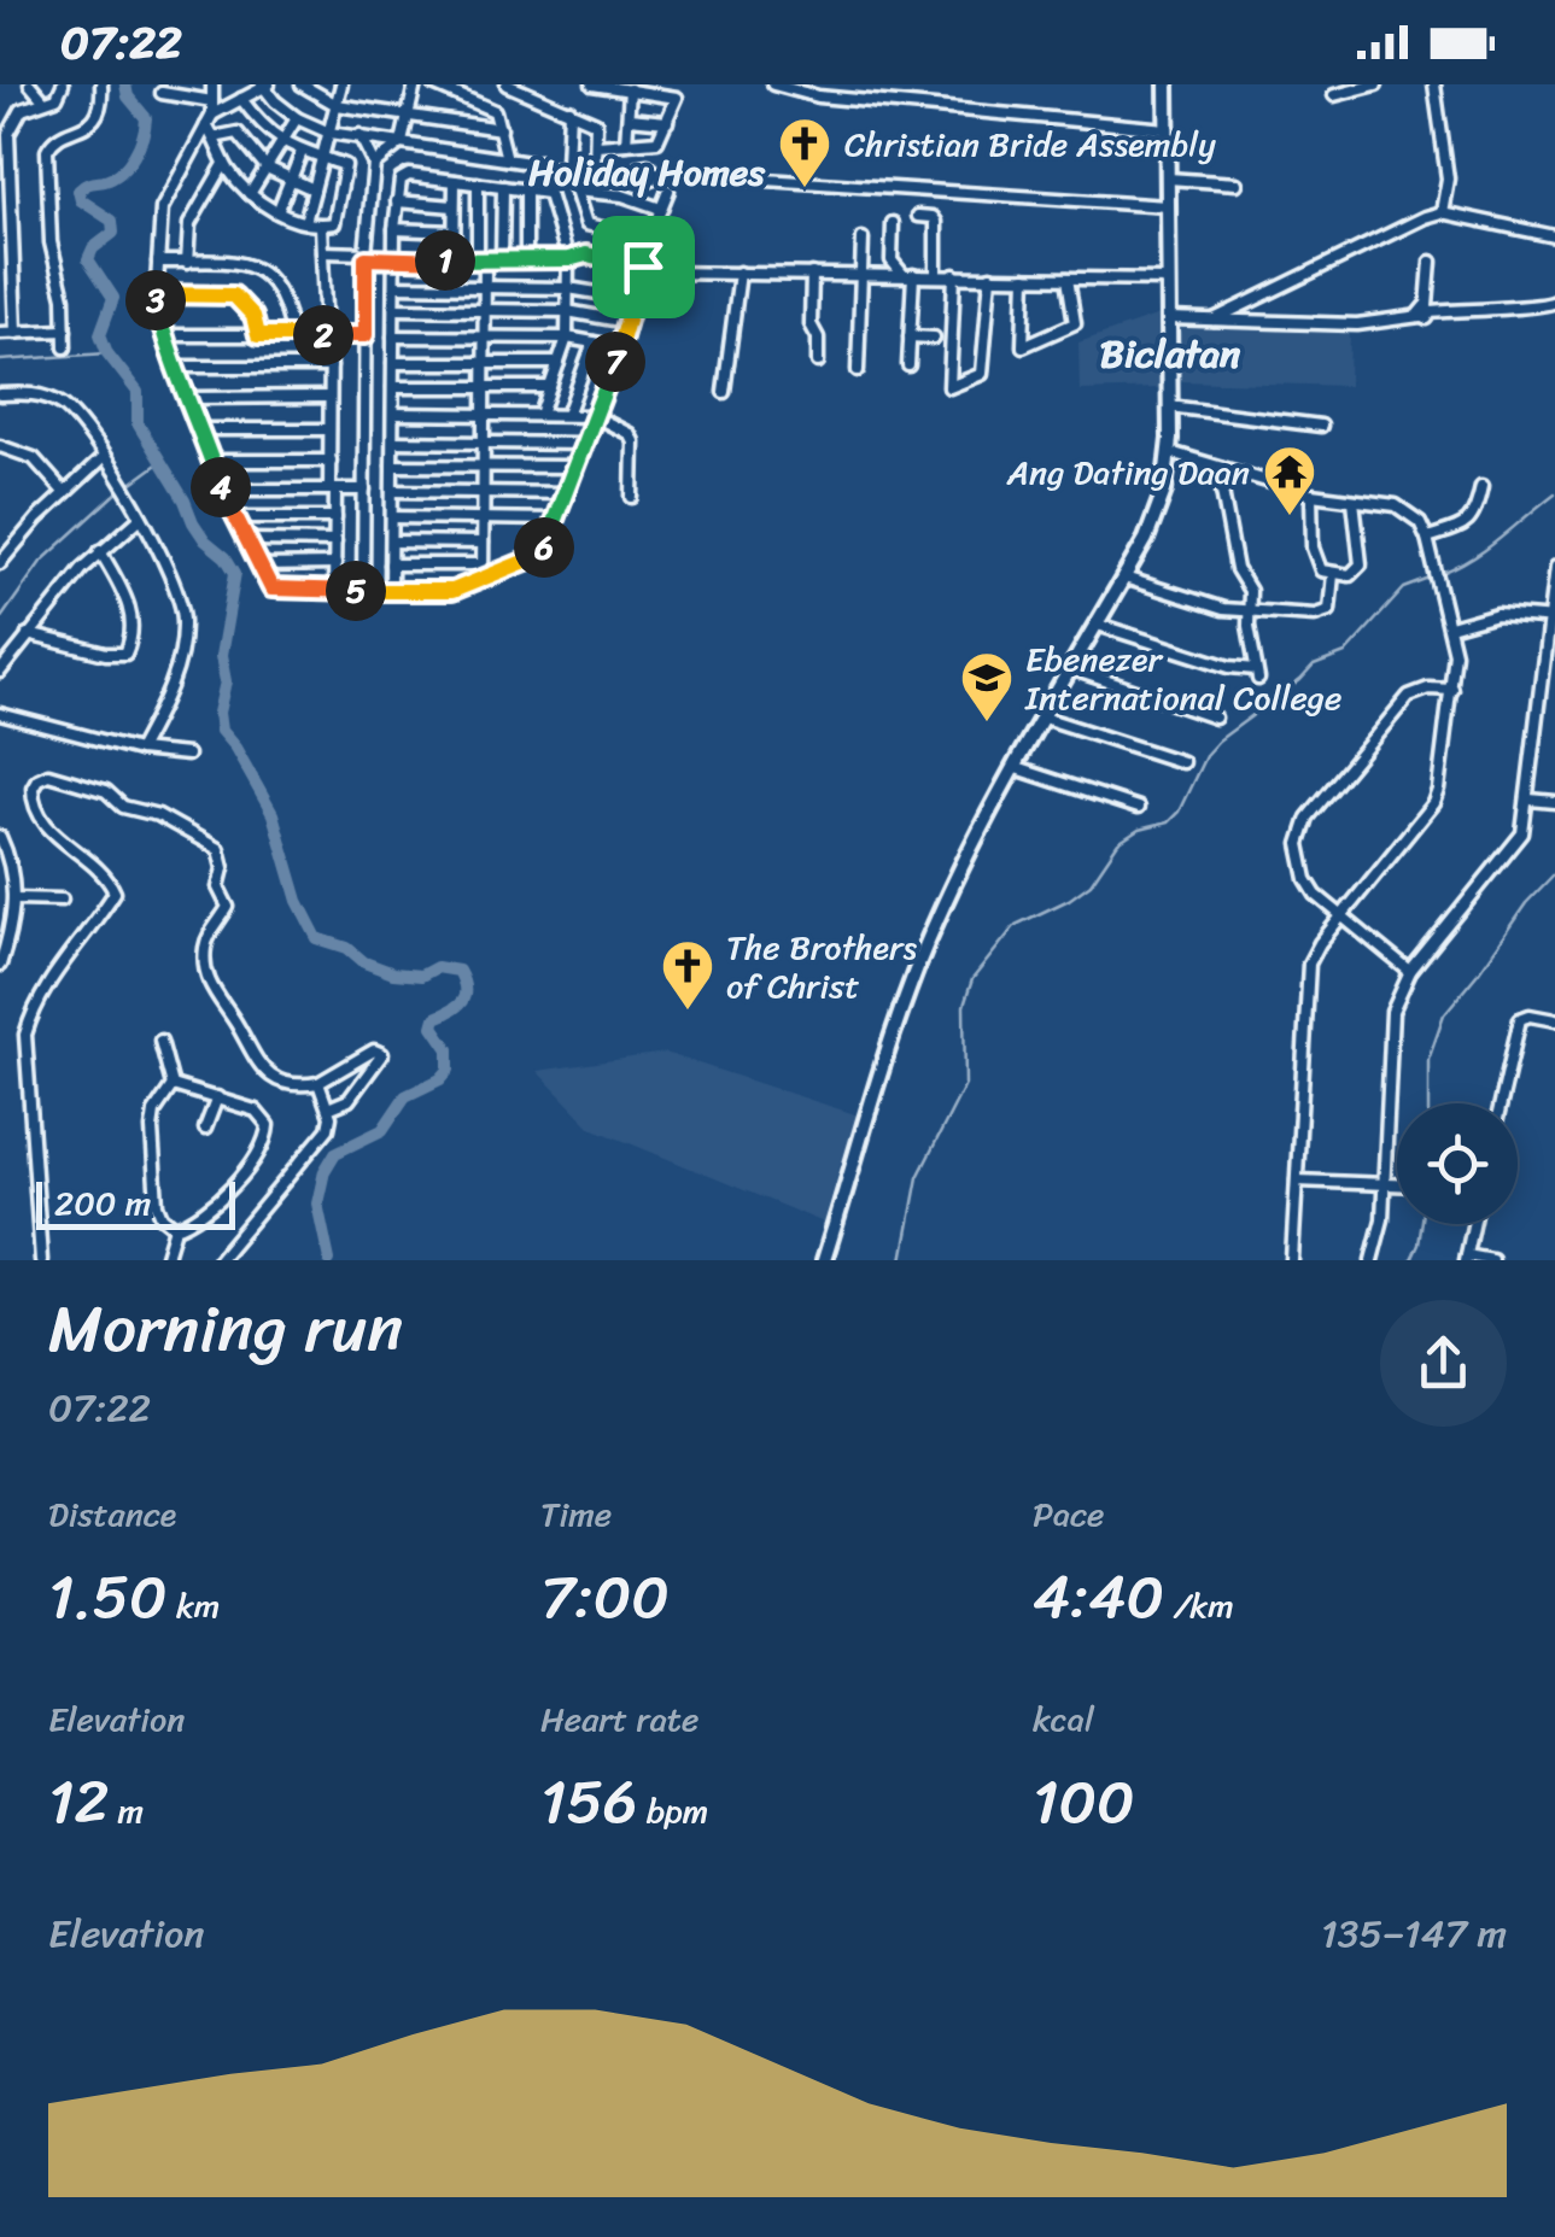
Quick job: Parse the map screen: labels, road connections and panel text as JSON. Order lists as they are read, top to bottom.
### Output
{
  "districts": ["Holiday Homes", "Biclatan"],
  "places": {
    "church": ["Christian Bride Assembly", "The Brothers of Christ"],
    "temple": ["Ang Dating Daan"],
    "school or university": ["Ebenezer International College"]
  },
  "scale_bar": "200 m",
  "page": {
    "status": "07:22",
    "pins": [
      "1",
      "3",
      "2",
      "7",
      "4",
      "6",
      "5"
    ],
    "scale": "200 m",
    "heading": ["Morning run", "07:22"],
    "stats": [
      ["Distance", "1.50 km"],
      ["Time", "7:00"],
      ["Pace", "4:40 /km"],
      ["Elevation", "12 m"],
      ["Heart rate", "156 bpm"],
      ["kcal", "100"]
    ],
    "chart": ["Elevation", "135–147 m"]
  }
}
